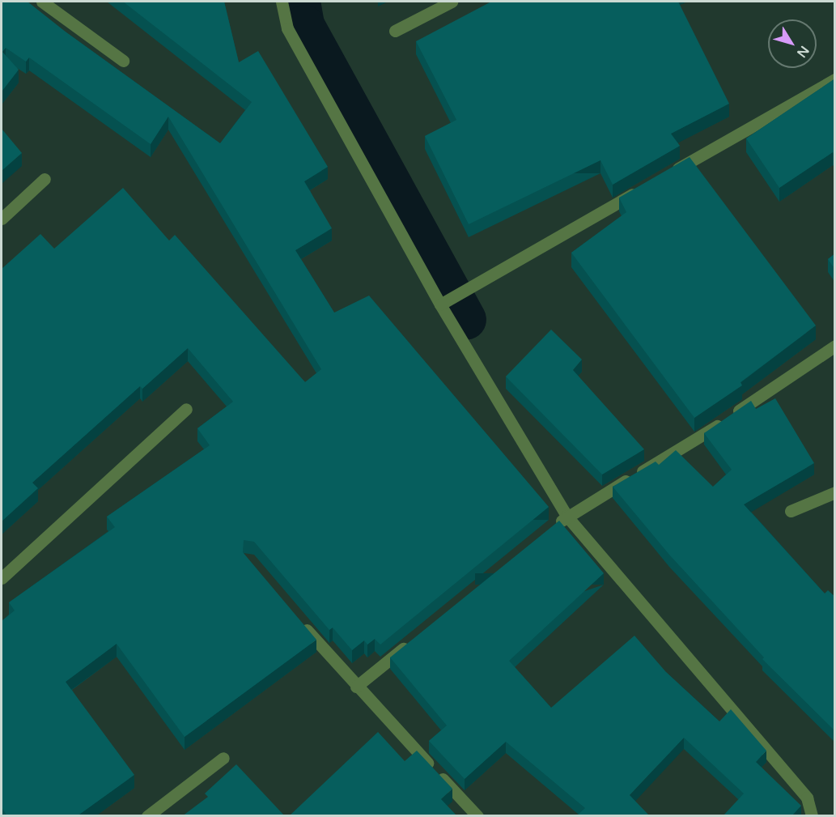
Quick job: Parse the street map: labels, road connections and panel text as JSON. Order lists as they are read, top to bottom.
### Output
{
  "north": "bottom right"
}
